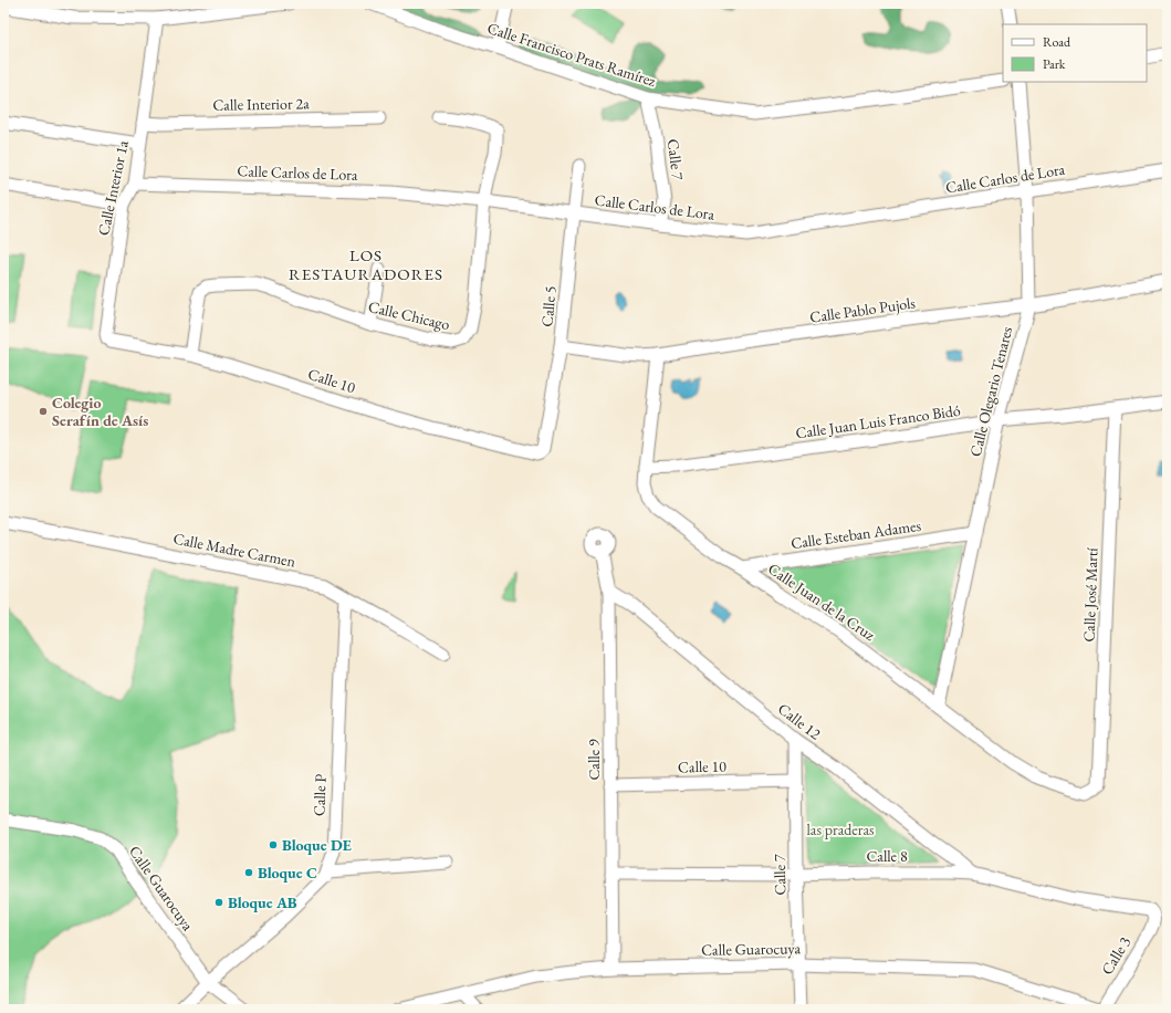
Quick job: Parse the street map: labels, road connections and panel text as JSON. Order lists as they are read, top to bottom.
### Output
{
  "streets": {
    "street": [
      "Calle Francisco Prats Ramírez",
      "Calle Interior 2a",
      "Calle 7",
      "Calle Carlos de Lora",
      "Calle Interior 1a",
      "Calle 5",
      "Calle Pablo Pujols",
      "Calle Chicago",
      "Calle 10",
      "Calle Olegario Tenares",
      "Calle Juan Luis Franco Bidó",
      "Calle Esteban Adames",
      "Calle Madre Carmen",
      "Calle José Martí",
      "Calle Juan de la Cruz",
      "Calle 12",
      "Calle 9",
      "Calle P",
      "Calle 8",
      "Calle Guarocuya",
      "Calle 3"
    ]
  },
  "crossings": [
    ["Calle Francisco Prats Ramírez", "Calle 7"],
    ["Calle Interior 2a", "Calle Interior 1a"],
    ["Calle 7", "Calle Carlos de Lora"],
    ["Calle 7", "Calle 10"],
    ["Calle 7", "Calle 12"],
    ["Calle 7", "Calle 8"],
    ["Calle 7", "Calle Guarocuya"],
    ["Calle Carlos de Lora", "Calle Interior 1a"],
    ["Calle Carlos de Lora", "Calle 5"],
    ["Calle Carlos de Lora", "Calle Chicago"],
    ["Calle Carlos de Lora", "Calle Olegario Tenares"],
    ["Calle Interior 1a", "Calle 10"],
    ["Calle 5", "Calle Pablo Pujols"],
    ["Calle 5", "Calle 10"],
    ["Calle Pablo Pujols", "Calle Olegario Tenares"],
    ["Calle Pablo Pujols", "Calle Juan de la Cruz"],
    ["Calle Chicago", "Calle 10"],
    ["Calle 10", "Calle 9"],
    ["Calle Olegario Tenares", "Calle Juan Luis Franco Bidó"],
    ["Calle Olegario Tenares", "Calle Esteban Adames"],
    ["Calle Olegario Tenares", "Calle Juan de la Cruz"],
    ["Calle Juan Luis Franco Bidó", "Calle José Martí"],
    ["Calle Juan Luis Franco Bidó", "Calle Juan de la Cruz"],
    ["Calle Esteban Adames", "Calle Juan de la Cruz"],
    ["Calle Madre Carmen", "Calle P"],
    ["Calle José Martí", "Calle Juan de la Cruz"],
    ["Calle 12", "Calle 9"],
    ["Calle 12", "Calle 8"],
    ["Calle 9", "Calle 8"],
    ["Calle 9", "Calle Guarocuya"],
    ["Calle P", "Calle Guarocuya"],
    ["Calle 8", "Calle 3"],
    ["Calle Guarocuya", "Calle 3"]
  ],
  "districts": ["LOS RESTAURADORES"],
  "parks": ["las praderas"],
  "places": [
    "Colegio Serafín de Asís",
    "Bloque DE",
    "Bloque C",
    "Bloque AB"
  ],
  "legend": ["Road", "Park"]
}
